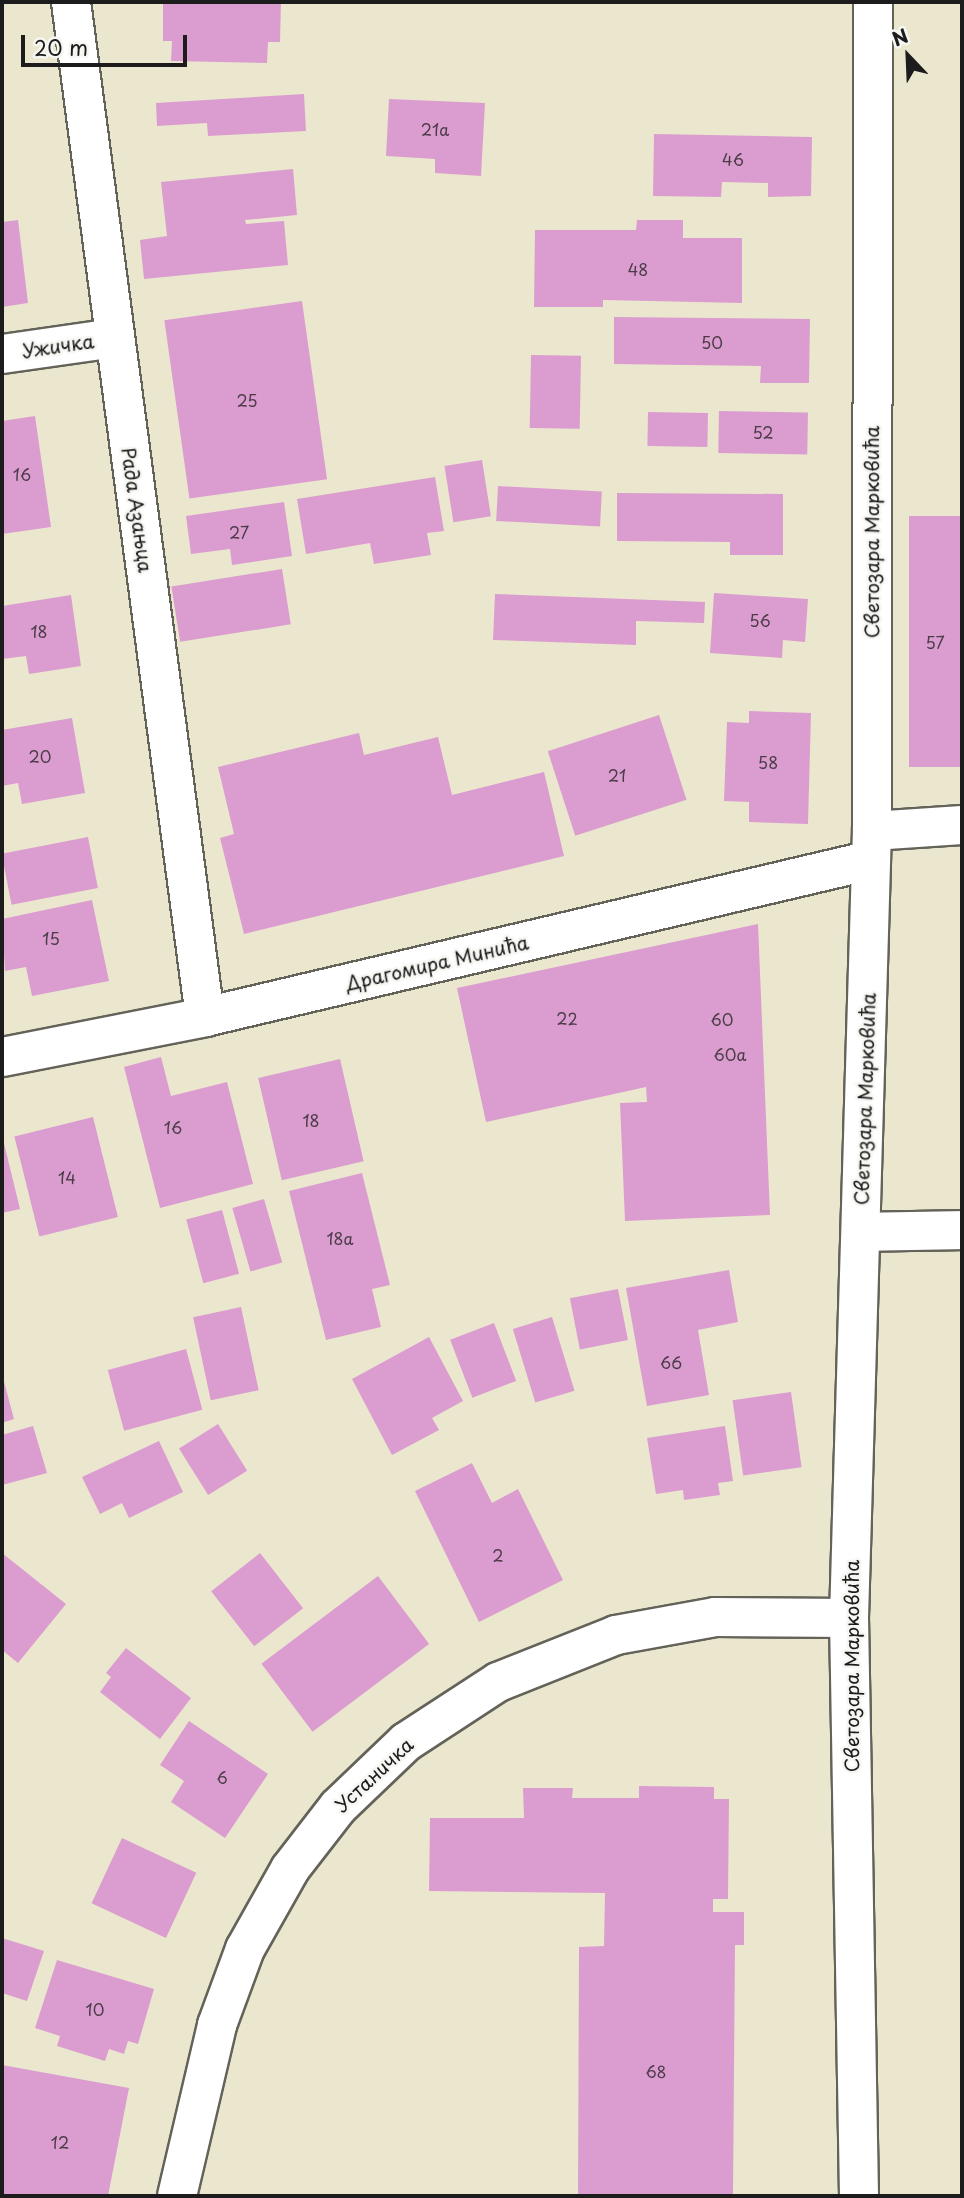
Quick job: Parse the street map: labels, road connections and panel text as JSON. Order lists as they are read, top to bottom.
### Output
{
  "streets": {
    "street": [
      "Ужичка",
      "Рада Азањца",
      "Светозара Марковића",
      "Драгомира Минића",
      "Устаничка"
    ]
  },
  "crossings": [
    ["Ужичка", "Рада Азањца"],
    ["Рада Азањца", "Драгомира Минића"],
    ["Светозара Марковића", "Драгомира Минића"],
    ["Светозара Марковића", "Устаничка"]
  ],
  "house_numbers": [
    "21a",
    "46",
    "48",
    "50",
    "25",
    "52",
    "16",
    "27",
    "56",
    "18",
    "57",
    "20",
    "58",
    "21",
    "15",
    "22",
    "60",
    "60a",
    "18",
    "16",
    "14",
    "18a",
    "66",
    "2",
    "6",
    "10",
    "68",
    "12"
  ],
  "scale_bar": "20 m",
  "north": "top left"
}
